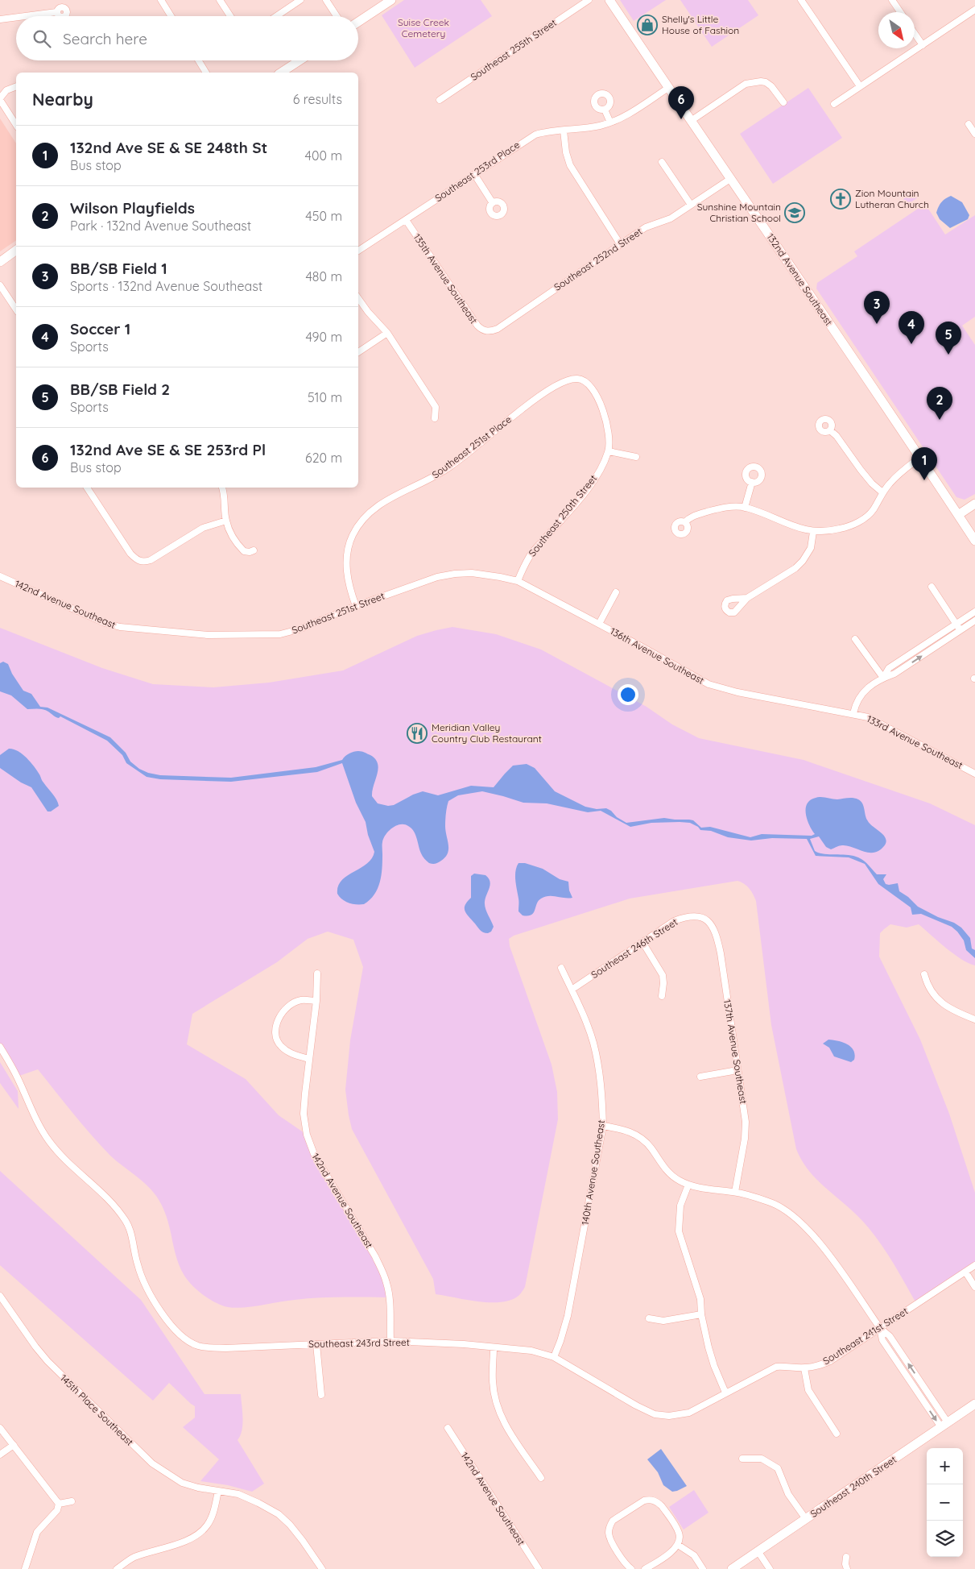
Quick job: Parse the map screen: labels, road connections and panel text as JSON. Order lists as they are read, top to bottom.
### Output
{
  "streets": {
    "main road": ["132nd Avenue Southeast", "Southeast 240th Street"],
    "street": [
      "Southeast 255th Street",
      "Southeast 253rd Place",
      "Southeast 252nd Street",
      "135th Avenue Southeast",
      "Southeast 251st Place",
      "Southeast 250th Street",
      "142nd Avenue Southeast",
      "Southeast 251st Street",
      "136th Avenue Southeast",
      "133rd Avenue Southeast",
      "Southeast 246th Street",
      "137th Avenue Southeast",
      "140th Avenue Southeast",
      "Southeast 241st Street",
      "Southeast 243rd Street",
      "145th Place Southeast"
    ]
  },
  "crossings": [
    ["Southeast 253rd Place", "135th Avenue Southeast"],
    ["Southeast 253rd Place", "132nd Avenue Southeast"],
    ["Southeast 252nd Street", "135th Avenue Southeast"],
    ["Southeast 252nd Street", "132nd Avenue Southeast"],
    ["Southeast 251st Place", "Southeast 250th Street"],
    ["Southeast 251st Place", "Southeast 251st Street"],
    ["Southeast 250th Street", "Southeast 251st Street"],
    ["Southeast 250th Street", "136th Avenue Southeast"],
    ["142nd Avenue Southeast", "Southeast 251st Street"],
    ["142nd Avenue Southeast", "Southeast 243rd Street"],
    ["Southeast 251st Street", "136th Avenue Southeast"],
    ["136th Avenue Southeast", "133rd Avenue Southeast"],
    ["Southeast 246th Street", "137th Avenue Southeast"],
    ["Southeast 246th Street", "140th Avenue Southeast"],
    ["140th Avenue Southeast", "Southeast 241st Street"],
    ["140th Avenue Southeast", "Southeast 243rd Street"],
    ["Southeast 241st Street", "Southeast 243rd Street"]
  ],
  "parks": ["Suise Creek Cemetery"],
  "places": {
    "shop": ["Shelly's Little House of Fashion"],
    "church": ["Zion Mountain Lutheran Church"],
    "school or university": ["Sunshine Mountain Christian School"],
    "restaurant": ["Meridian Valley Country Club Restaurant"]
  },
  "north": "bottom right",
  "page": {
    "search": "Search here",
    "heading": ["Nearby", "6 results"],
    "pins": [
      "6",
      "3",
      "4",
      "5",
      "2",
      "1"
    ],
    "list": [
      {
        "mark": "1",
        "name": "132nd Ave SE & SE 248th St",
        "note": "Bus stop",
        "value": "400 m"
      },
      {
        "mark": "2",
        "name": "Wilson Playfields",
        "note": "Park · 132nd Avenue Southeast",
        "value": "450 m"
      },
      {
        "mark": "3",
        "name": "BB/SB Field 1",
        "note": "Sports · 132nd Avenue Southeast",
        "value": "480 m"
      },
      {
        "mark": "4",
        "name": "Soccer 1",
        "note": "Sports",
        "value": "490 m"
      },
      {
        "mark": "5",
        "name": "BB/SB Field 2",
        "note": "Sports",
        "value": "510 m"
      },
      {
        "mark": "6",
        "name": "132nd Ave SE & SE 253rd Pl",
        "note": "Bus stop",
        "value": "620 m"
      }
    ],
    "map_buttons": ["+", "−"]
  }
}
